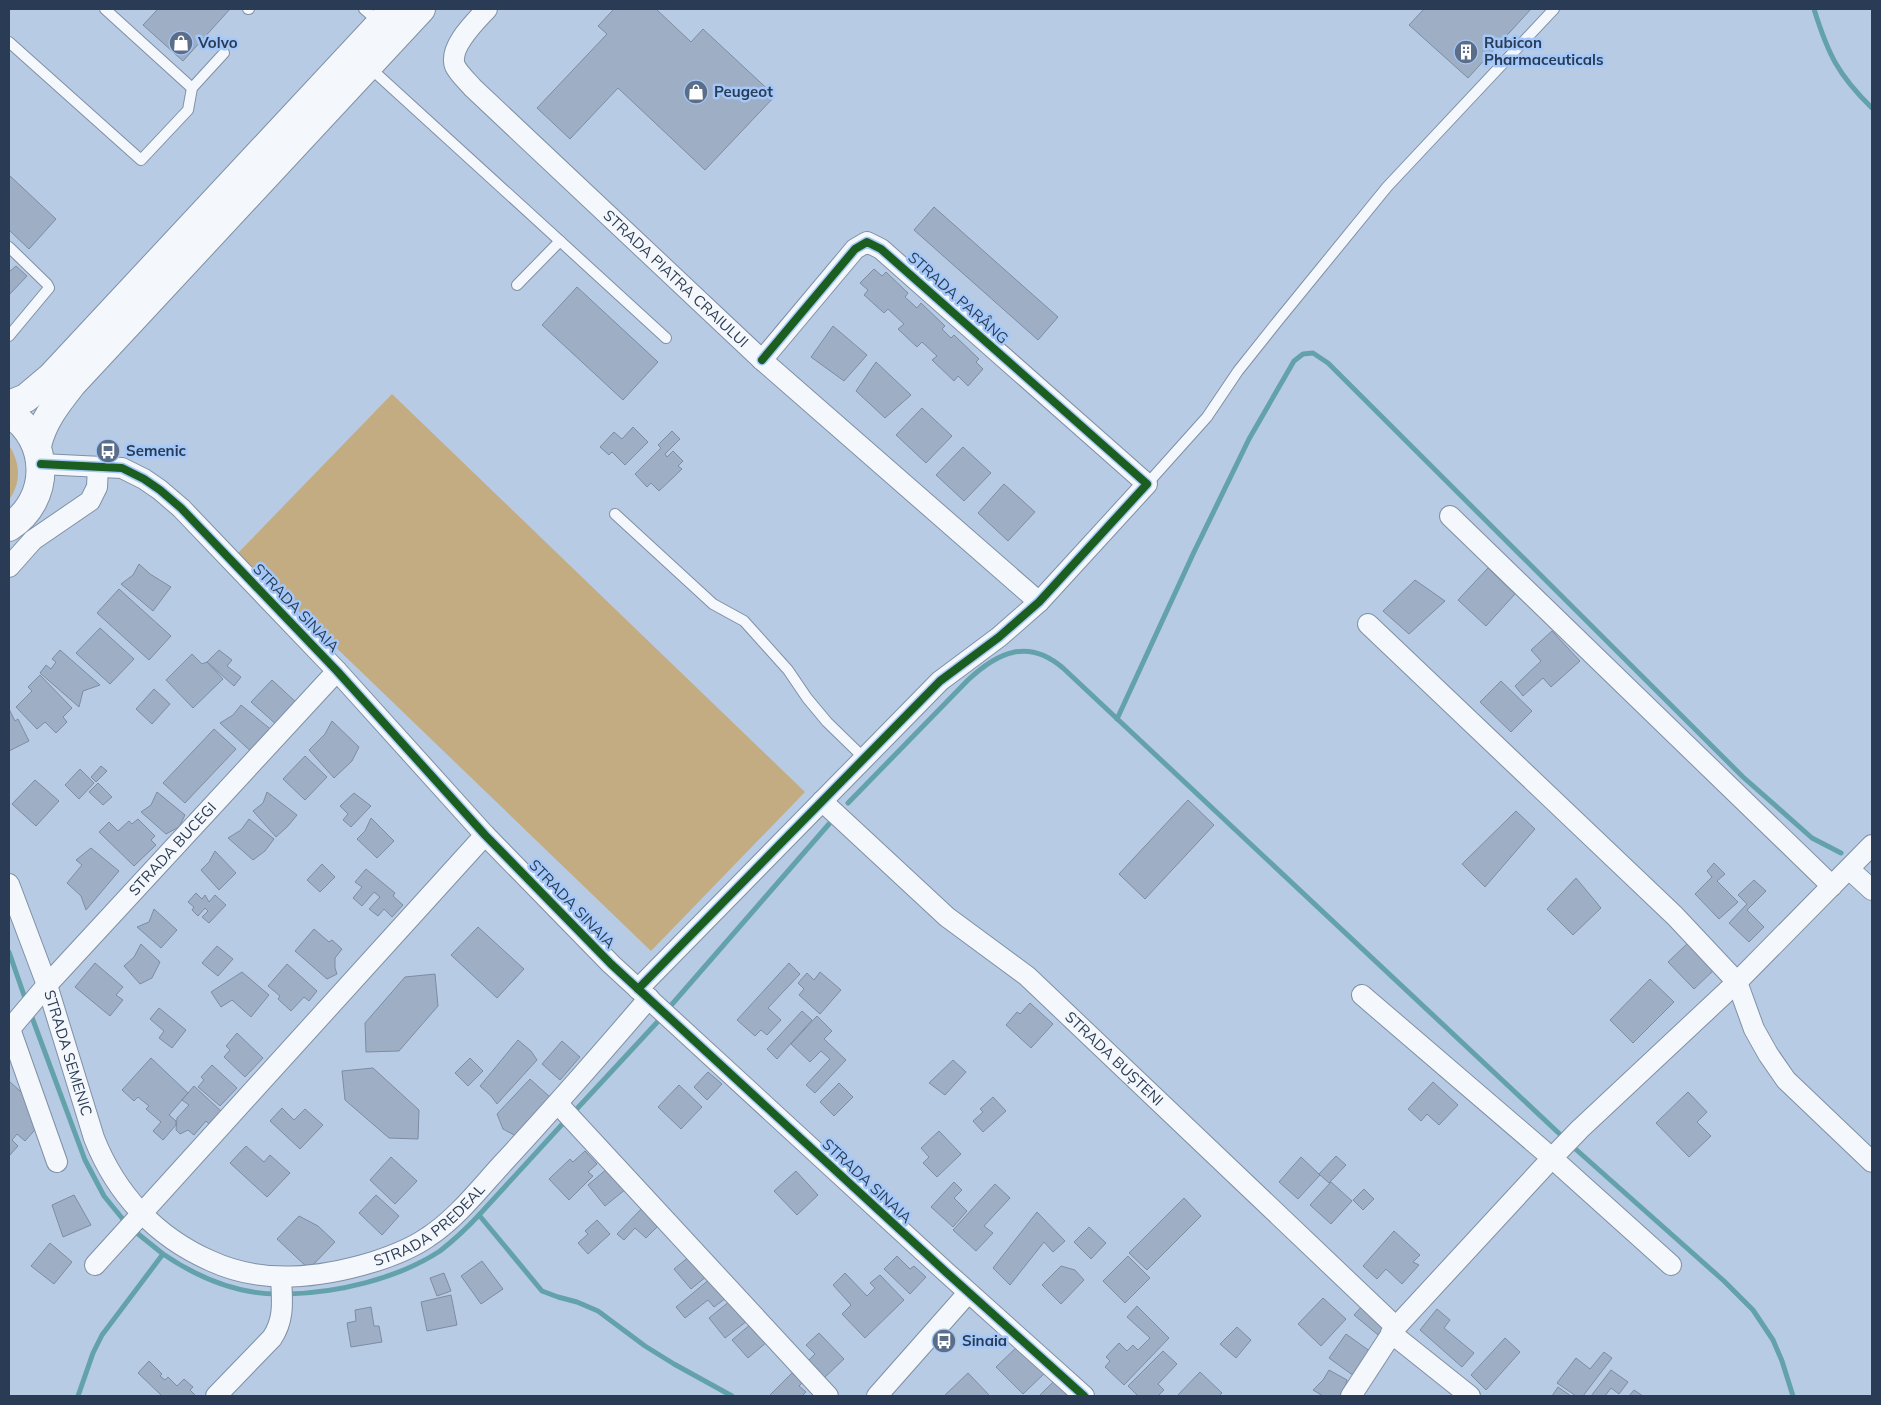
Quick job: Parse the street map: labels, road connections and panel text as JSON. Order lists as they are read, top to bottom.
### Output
{
  "streets": {
    "street": [
      "STRADA PIATRA CRAIULUI",
      "STRADA PARÂNG",
      "STRADA SINAIA",
      "STRADA BUCEGI",
      "STRADA SEMENIC",
      "STRADA BUȘTENI",
      "STRADA PREDEAL"
    ]
  },
  "crossings": [
    ["STRADA PIATRA CRAIULUI", "STRADA PARÂNG"],
    ["STRADA PIATRA CRAIULUI", "STRADA PREDEAL"],
    ["STRADA PARÂNG", "STRADA PREDEAL"],
    ["STRADA SINAIA", "STRADA BUCEGI"],
    ["STRADA SINAIA", "STRADA PREDEAL"],
    ["STRADA BUCEGI", "STRADA SEMENIC"],
    ["STRADA SEMENIC", "STRADA PREDEAL"],
    ["STRADA BUȘTENI", "STRADA PREDEAL"]
  ],
  "places": {
    "shop": ["Volvo", "Peugeot"],
    "building": ["Rubicon Pharmaceuticals"],
    "bus stop": ["Semenic", "Sinaia"]
  }
}
